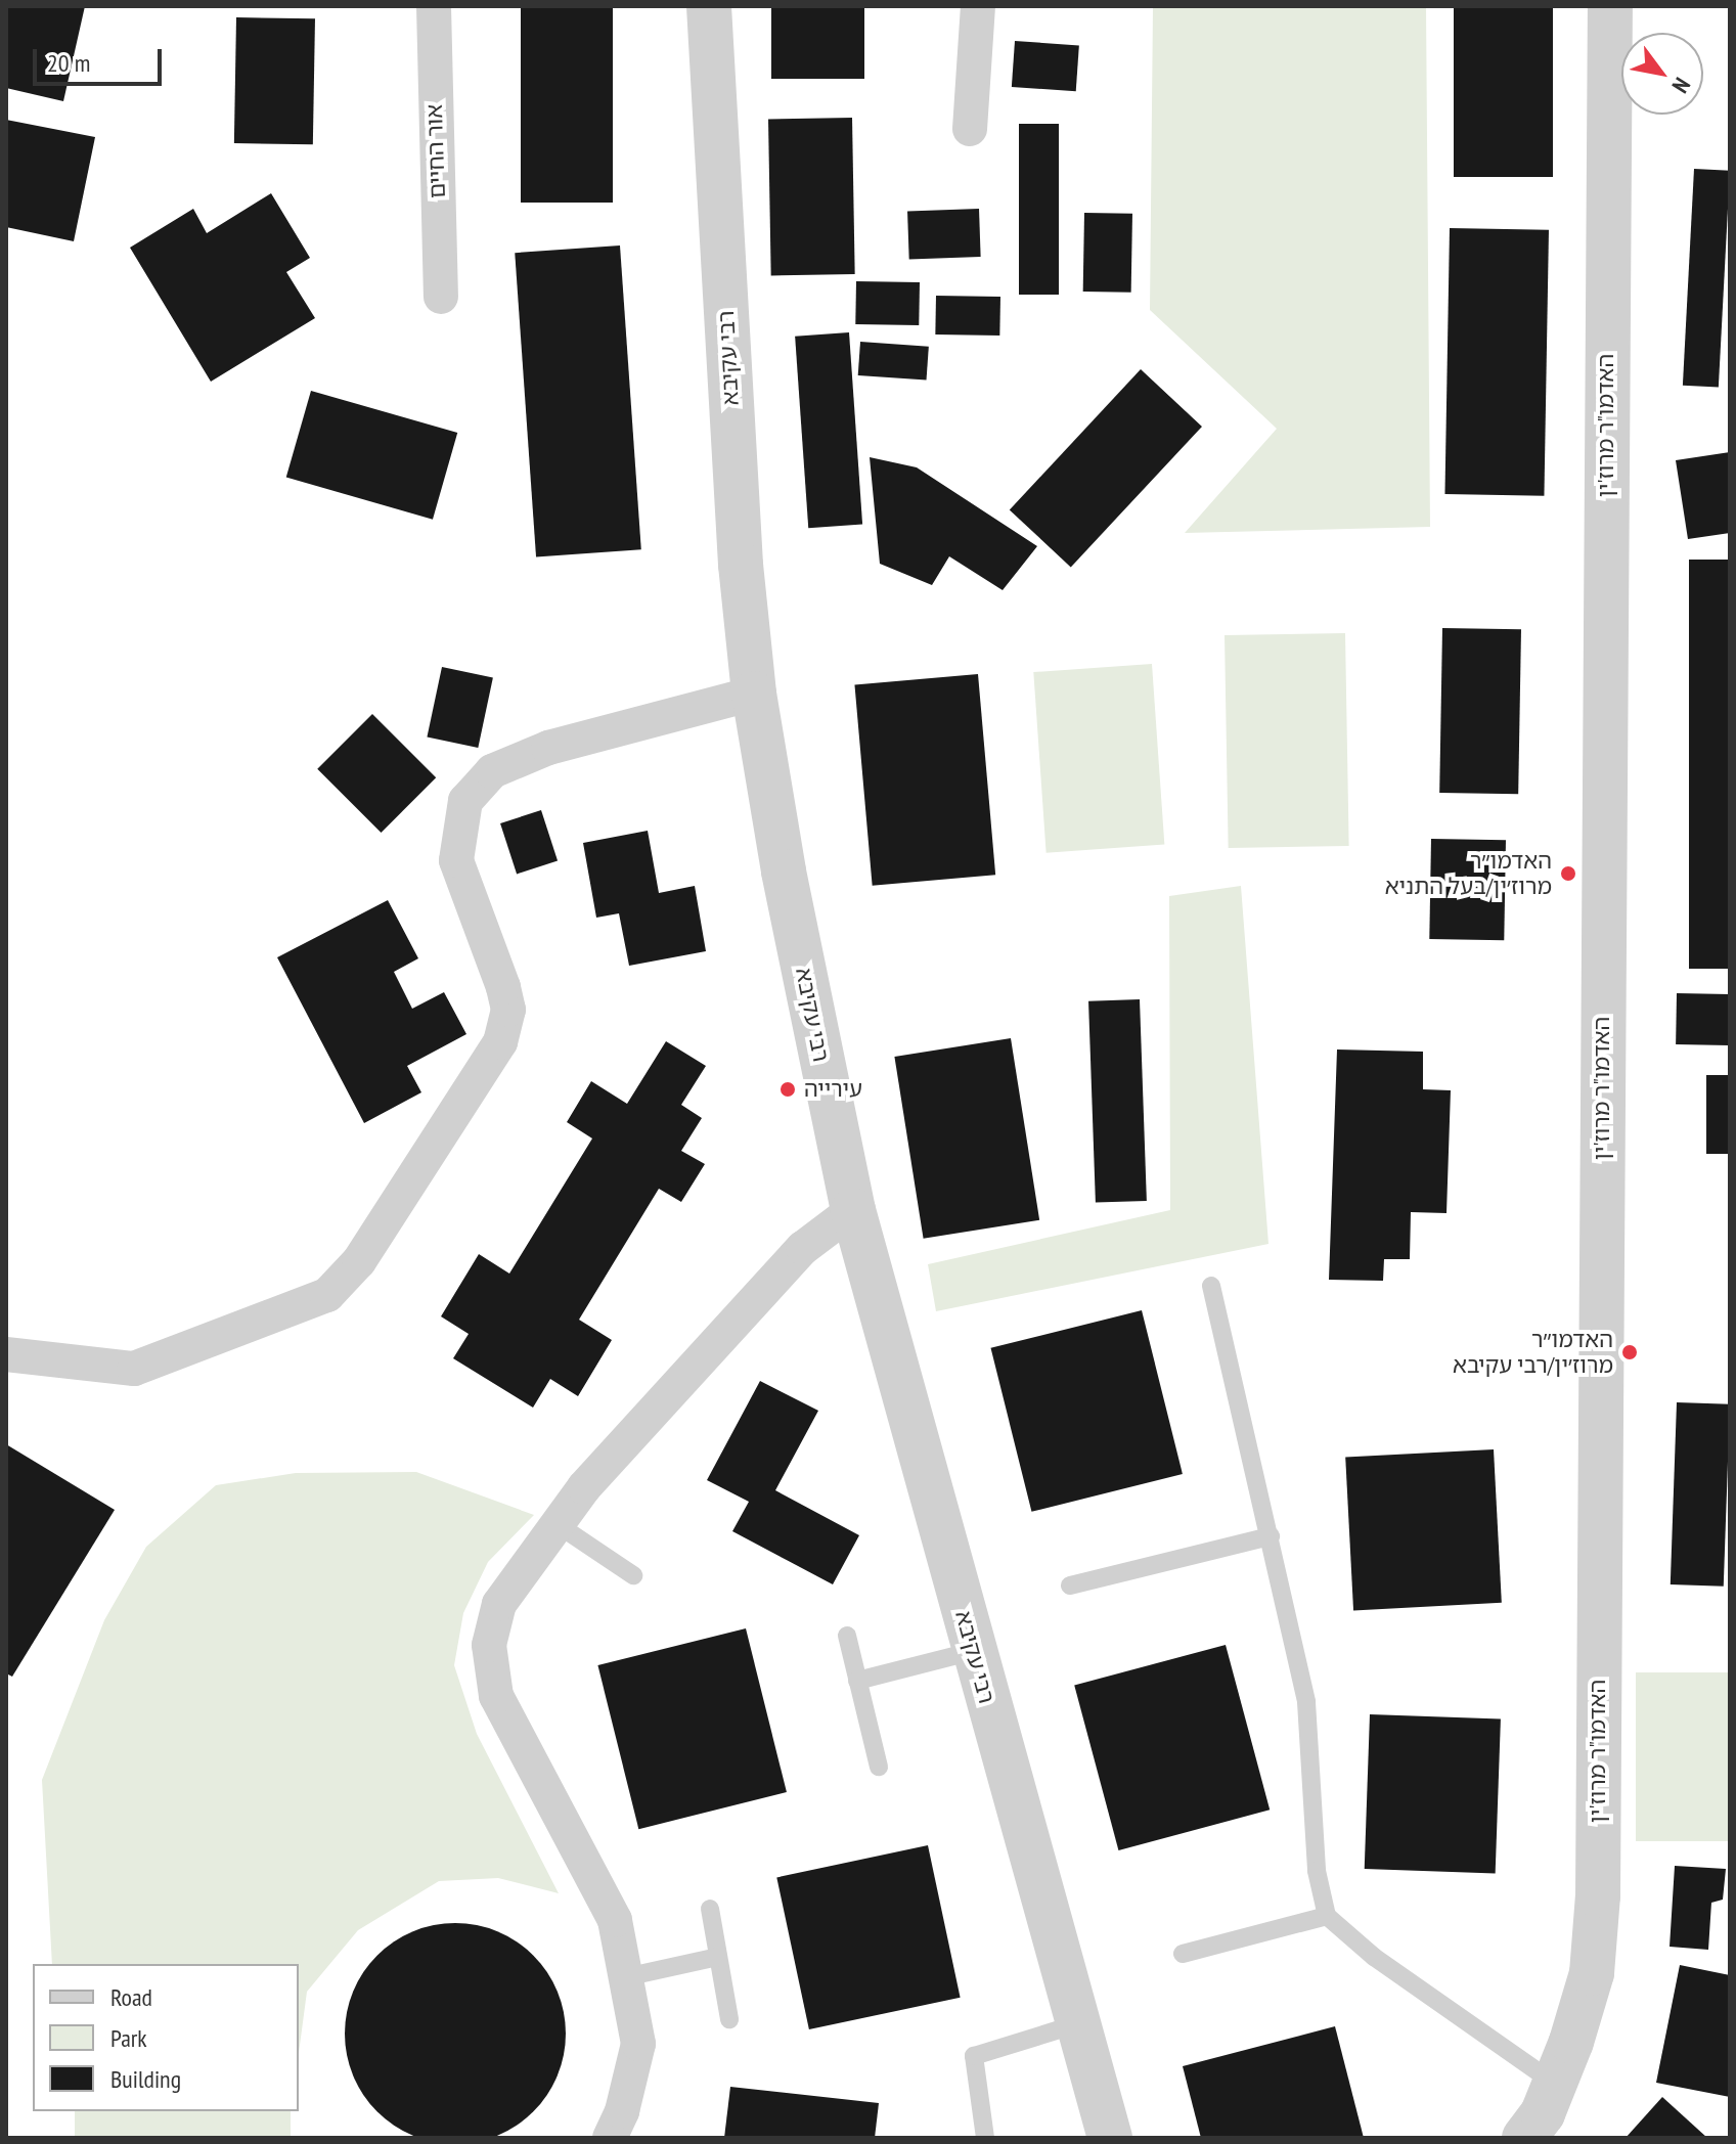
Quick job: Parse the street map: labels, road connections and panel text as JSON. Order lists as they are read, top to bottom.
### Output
{
  "streets": {
    "street": ["אור החיים", "רבי עקיבא", "האדמו\"ר מרוז'ין"]
  },
  "places": ["האדמו״ר מרוז׳ין/בעל התניא", "עירייה", "האדמו״ר מרוז׳ין/רבי עקיבא"],
  "legend": ["Road", "Park", "Building"],
  "scale_bar": "20 m",
  "north": "bottom right"
}
